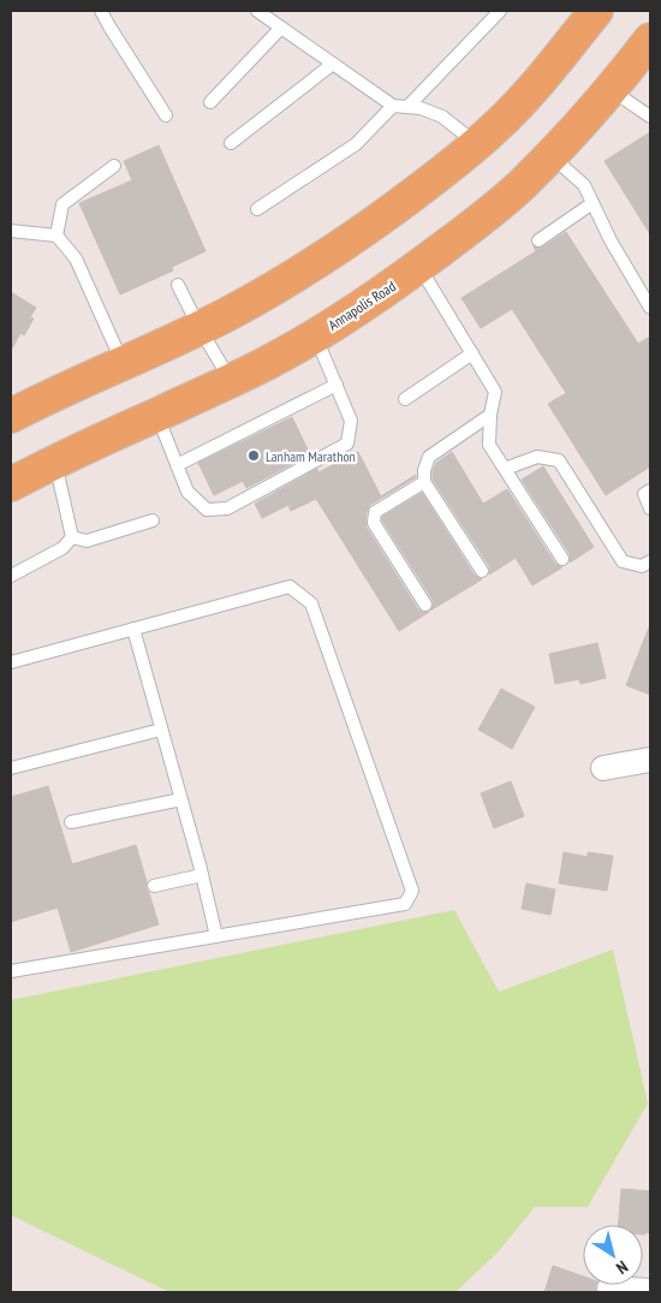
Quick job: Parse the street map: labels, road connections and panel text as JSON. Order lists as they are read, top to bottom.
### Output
{
  "streets": {
    "main road": ["Annapolis Road"]
  },
  "places": ["Lanham Marathon"],
  "north": "bottom right"
}
